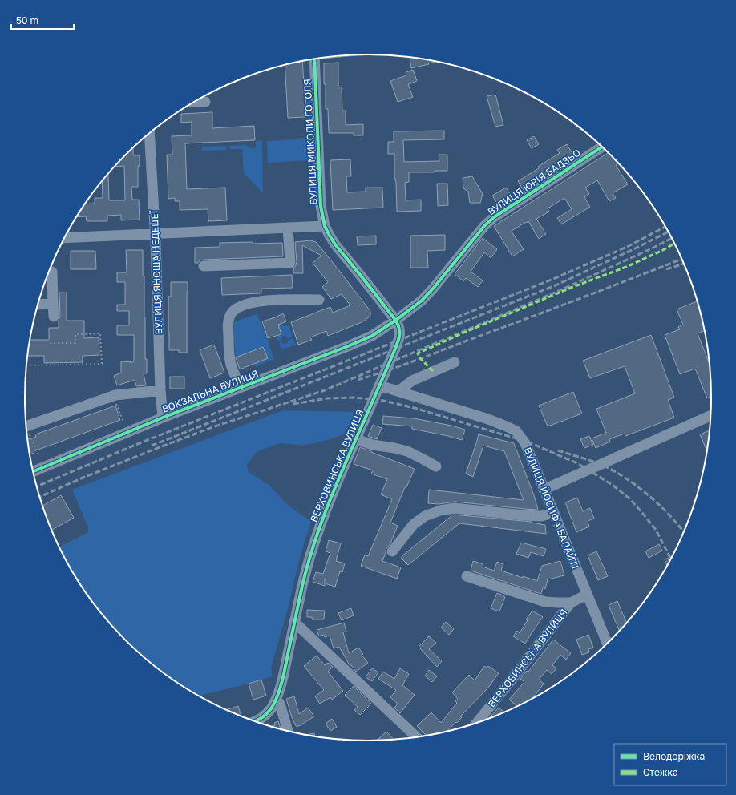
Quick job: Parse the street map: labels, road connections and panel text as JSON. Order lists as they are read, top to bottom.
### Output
{
  "streets": {
    "street": [
      "ВУЛИЦЯ МИКОЛИ ГОГОЛЯ",
      "ВУЛИЦЯ ЮРІЯ БАДЗЬО",
      "ВУЛИЦЯ ЯНОША НЕДЕЦЕЇ",
      "ВОКЗАЛЬНА ВУЛИЦЯ",
      "ВЕРХОВИНСЬКА ВУЛИЦЯ",
      "ВУЛИЦЯ ЙОСИФА БАЛАЙТІ"
    ]
  },
  "crossings": [
    ["ВУЛИЦЯ МИКОЛИ ГОГОЛЯ", "ВУЛИЦЯ ЮРІЯ БАДЗЬО"],
    ["ВУЛИЦЯ МИКОЛИ ГОГОЛЯ", "ВОКЗАЛЬНА ВУЛИЦЯ"],
    ["ВУЛИЦЯ МИКОЛИ ГОГОЛЯ", "ВЕРХОВИНСЬКА ВУЛИЦЯ"],
    ["ВУЛИЦЯ ЮРІЯ БАДЗЬО", "ВОКЗАЛЬНА ВУЛИЦЯ"],
    ["ВУЛИЦЯ ЮРІЯ БАДЗЬО", "ВЕРХОВИНСЬКА ВУЛИЦЯ"],
    ["ВУЛИЦЯ ЯНОША НЕДЕЦЕЇ", "ВОКЗАЛЬНА ВУЛИЦЯ"],
    ["ВОКЗАЛЬНА ВУЛИЦЯ", "ВЕРХОВИНСЬКА ВУЛИЦЯ"],
    ["ВЕРХОВИНСЬКА ВУЛИЦЯ", "ВУЛИЦЯ ЙОСИФА БАЛАЙТІ"]
  ],
  "legend": ["Велодоріжка", "Стежка"],
  "scale_bar": "50 m"
}
